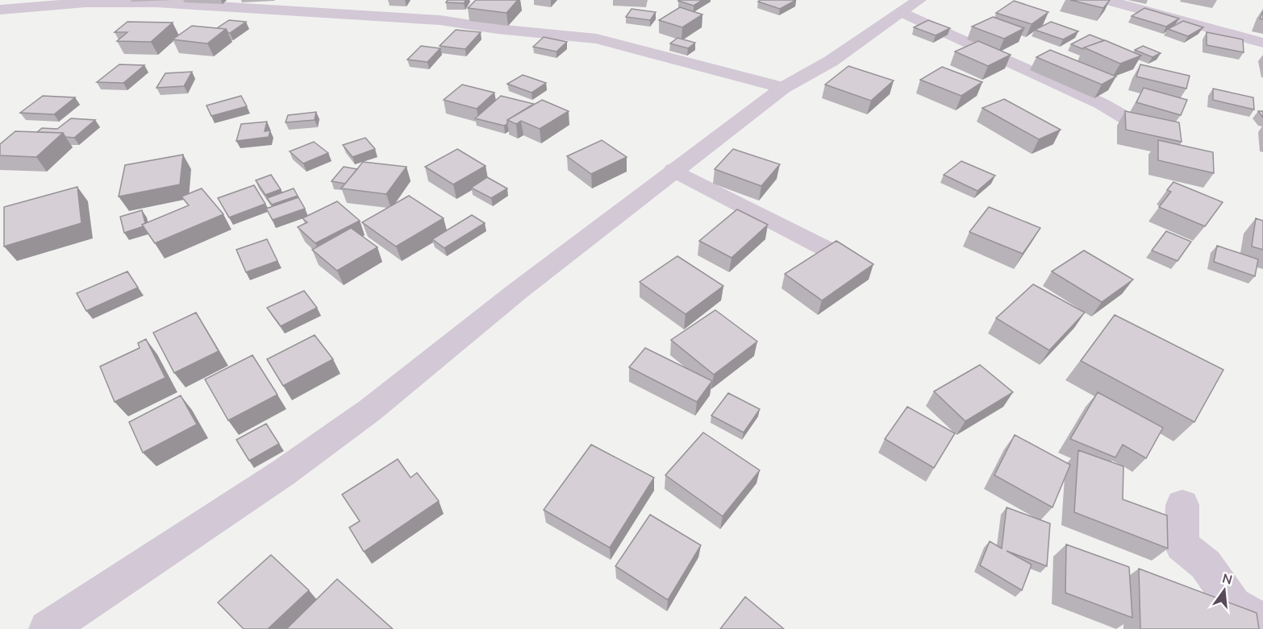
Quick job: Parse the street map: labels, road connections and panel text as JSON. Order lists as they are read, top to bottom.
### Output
{
  "north": "top"
}
